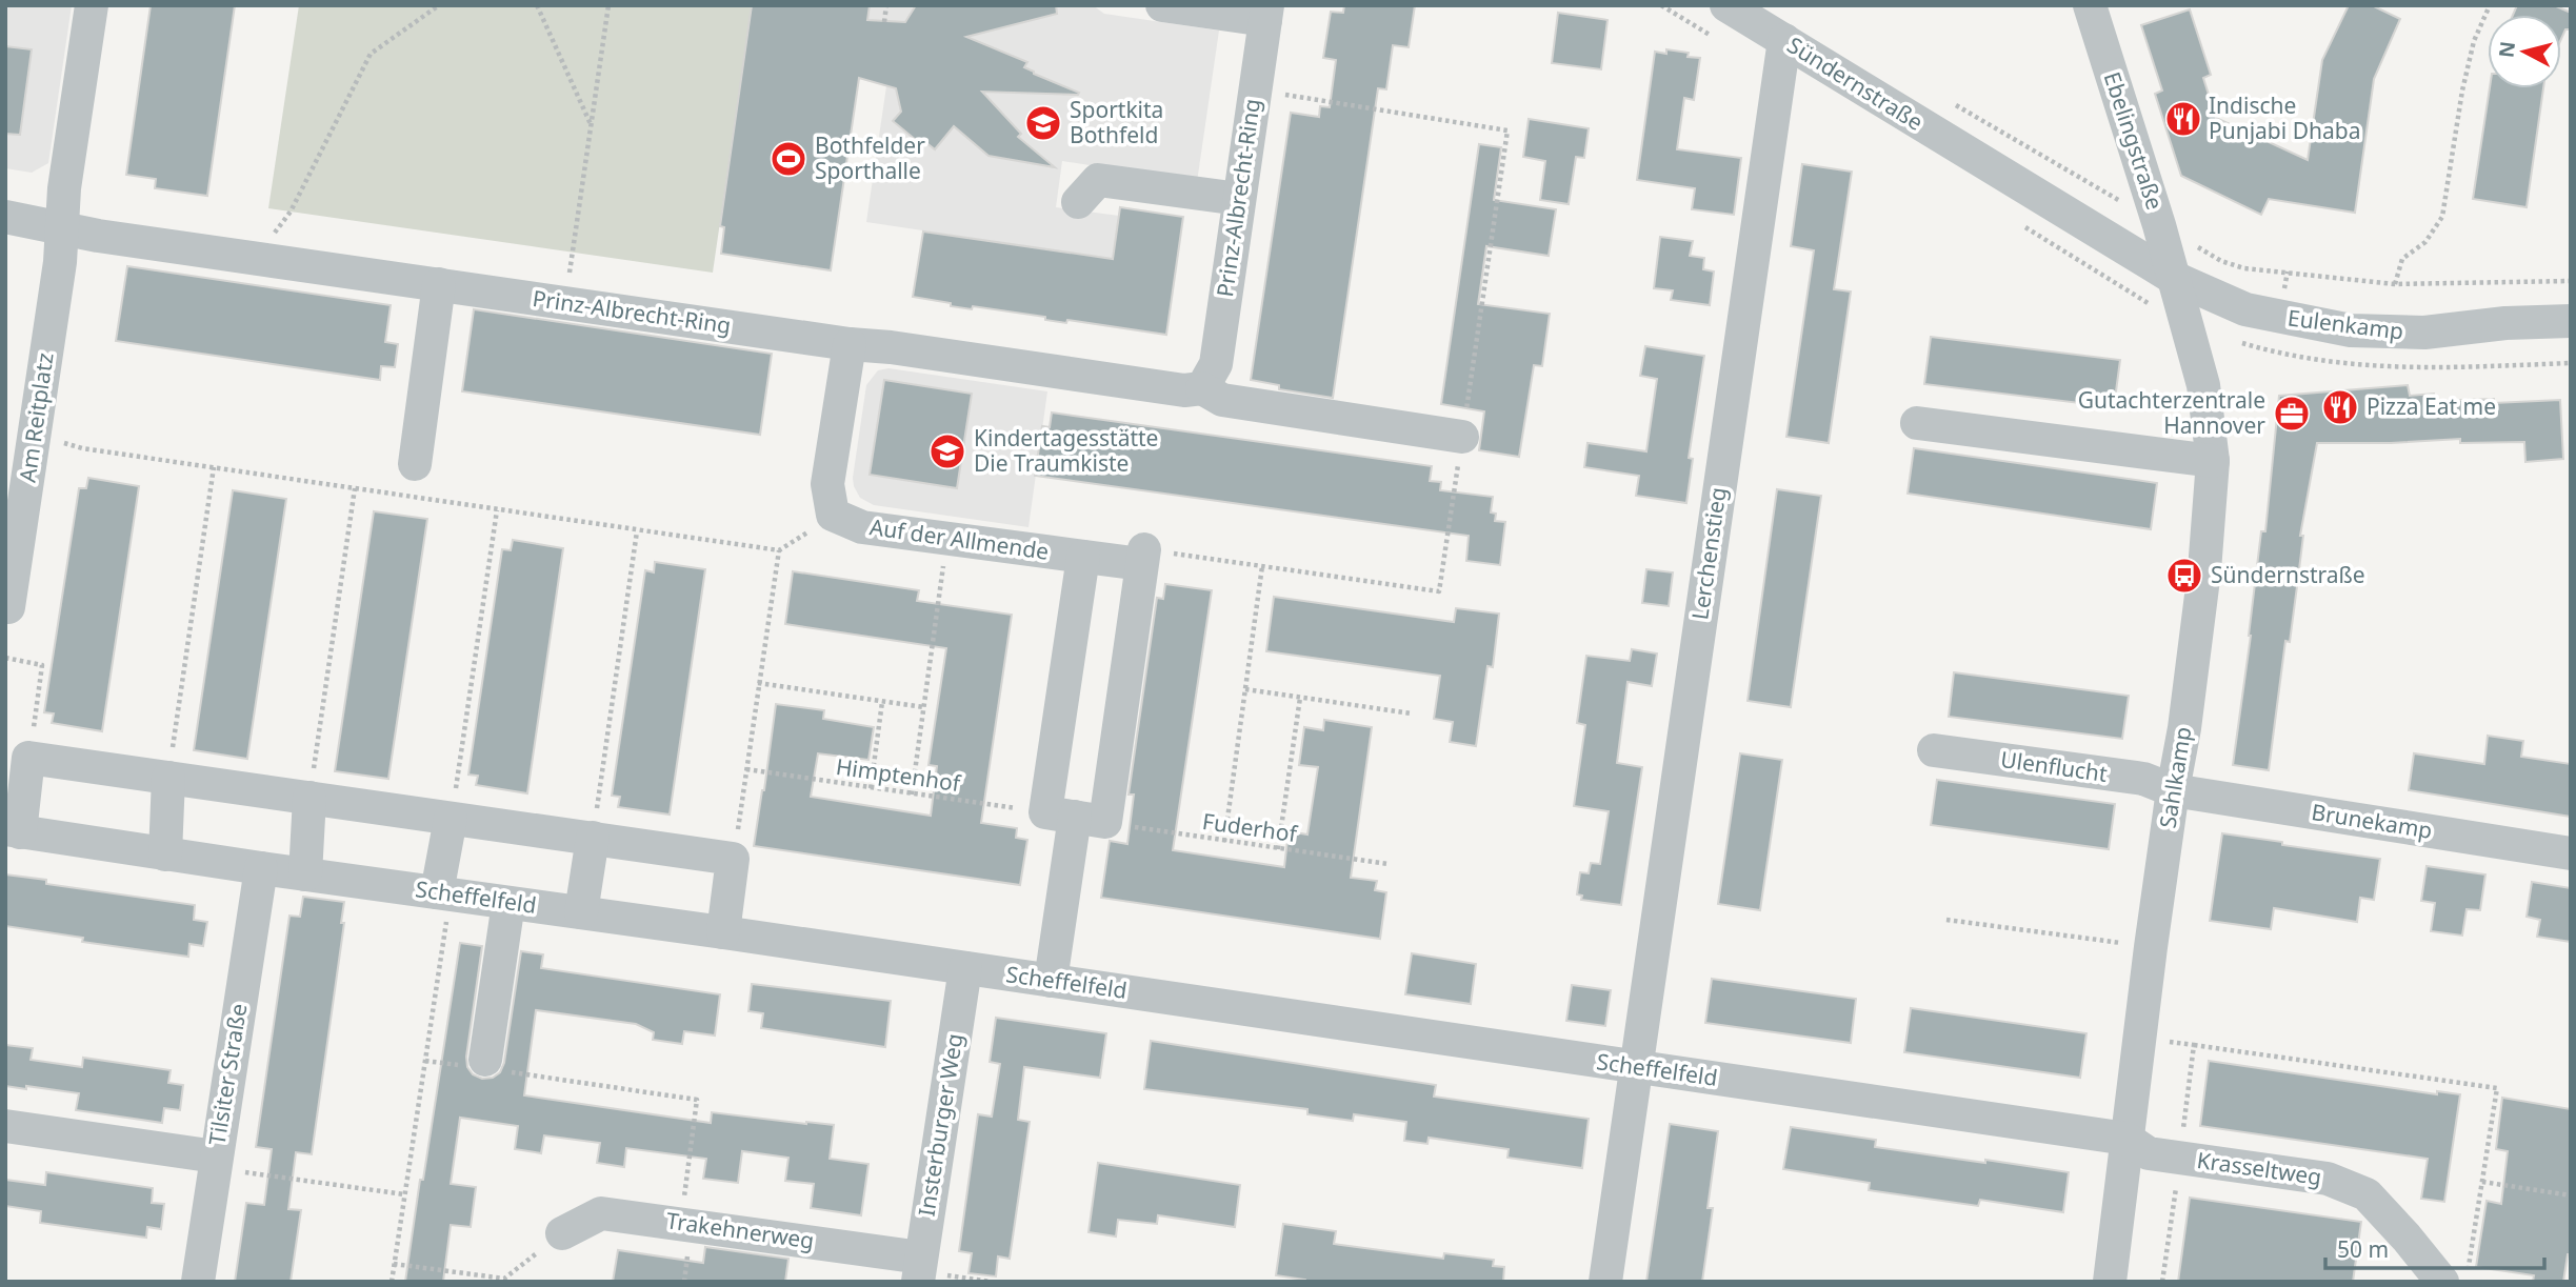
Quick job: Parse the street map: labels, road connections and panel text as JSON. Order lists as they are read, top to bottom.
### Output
{
  "streets": {
    "street": [
      "Sündernstraße",
      "Ebelingstraße",
      "Prinz-Albrecht-Ring",
      "Eulenkamp",
      "Am Reitplatz",
      "Auf der Allmende",
      "Lerchenstieg",
      "Ulenflucht",
      "Sahlkamp",
      "Brunekamp",
      "Scheffelfeld",
      "Tilsiter Straße",
      "Insterburger Weg",
      "Krasseltweg",
      "Trakehnerweg"
    ],
    "path": ["Himptenhof", "Fuderhof"]
  },
  "crossings": [
    ["Sündernstraße", "Ebelingstraße"],
    ["Sündernstraße", "Eulenkamp"],
    ["Sündernstraße", "Lerchenstieg"],
    ["Sündernstraße", "Sahlkamp"],
    ["Ebelingstraße", "Eulenkamp"],
    ["Ebelingstraße", "Sahlkamp"],
    ["Prinz-Albrecht-Ring", "Am Reitplatz"],
    ["Eulenkamp", "Sahlkamp"],
    ["Lerchenstieg", "Scheffelfeld"],
    ["Ulenflucht", "Sahlkamp"],
    ["Ulenflucht", "Brunekamp"],
    ["Himptenhof", "Fuderhof"],
    ["Sahlkamp", "Brunekamp"],
    ["Sahlkamp", "Scheffelfeld"],
    ["Sahlkamp", "Krasseltweg"],
    ["Scheffelfeld", "Tilsiter Straße"],
    ["Scheffelfeld", "Insterburger Weg"],
    ["Scheffelfeld", "Krasseltweg"],
    ["Insterburger Weg", "Trakehnerweg"]
  ],
  "places": {
    "restaurant": ["Indische Punjabi Dhaba", "Pizza Eat me"],
    "school or university": ["Sportkita Bothfeld", "Kindertagesstätte Die Traumkiste"],
    "sports": ["Bothfelder Sporthalle"],
    "office": ["Gutachterzentrale Hannover"],
    "bus stop": ["Sündernstraße"]
  },
  "scale_bar": "50 m",
  "north": "left"
}
